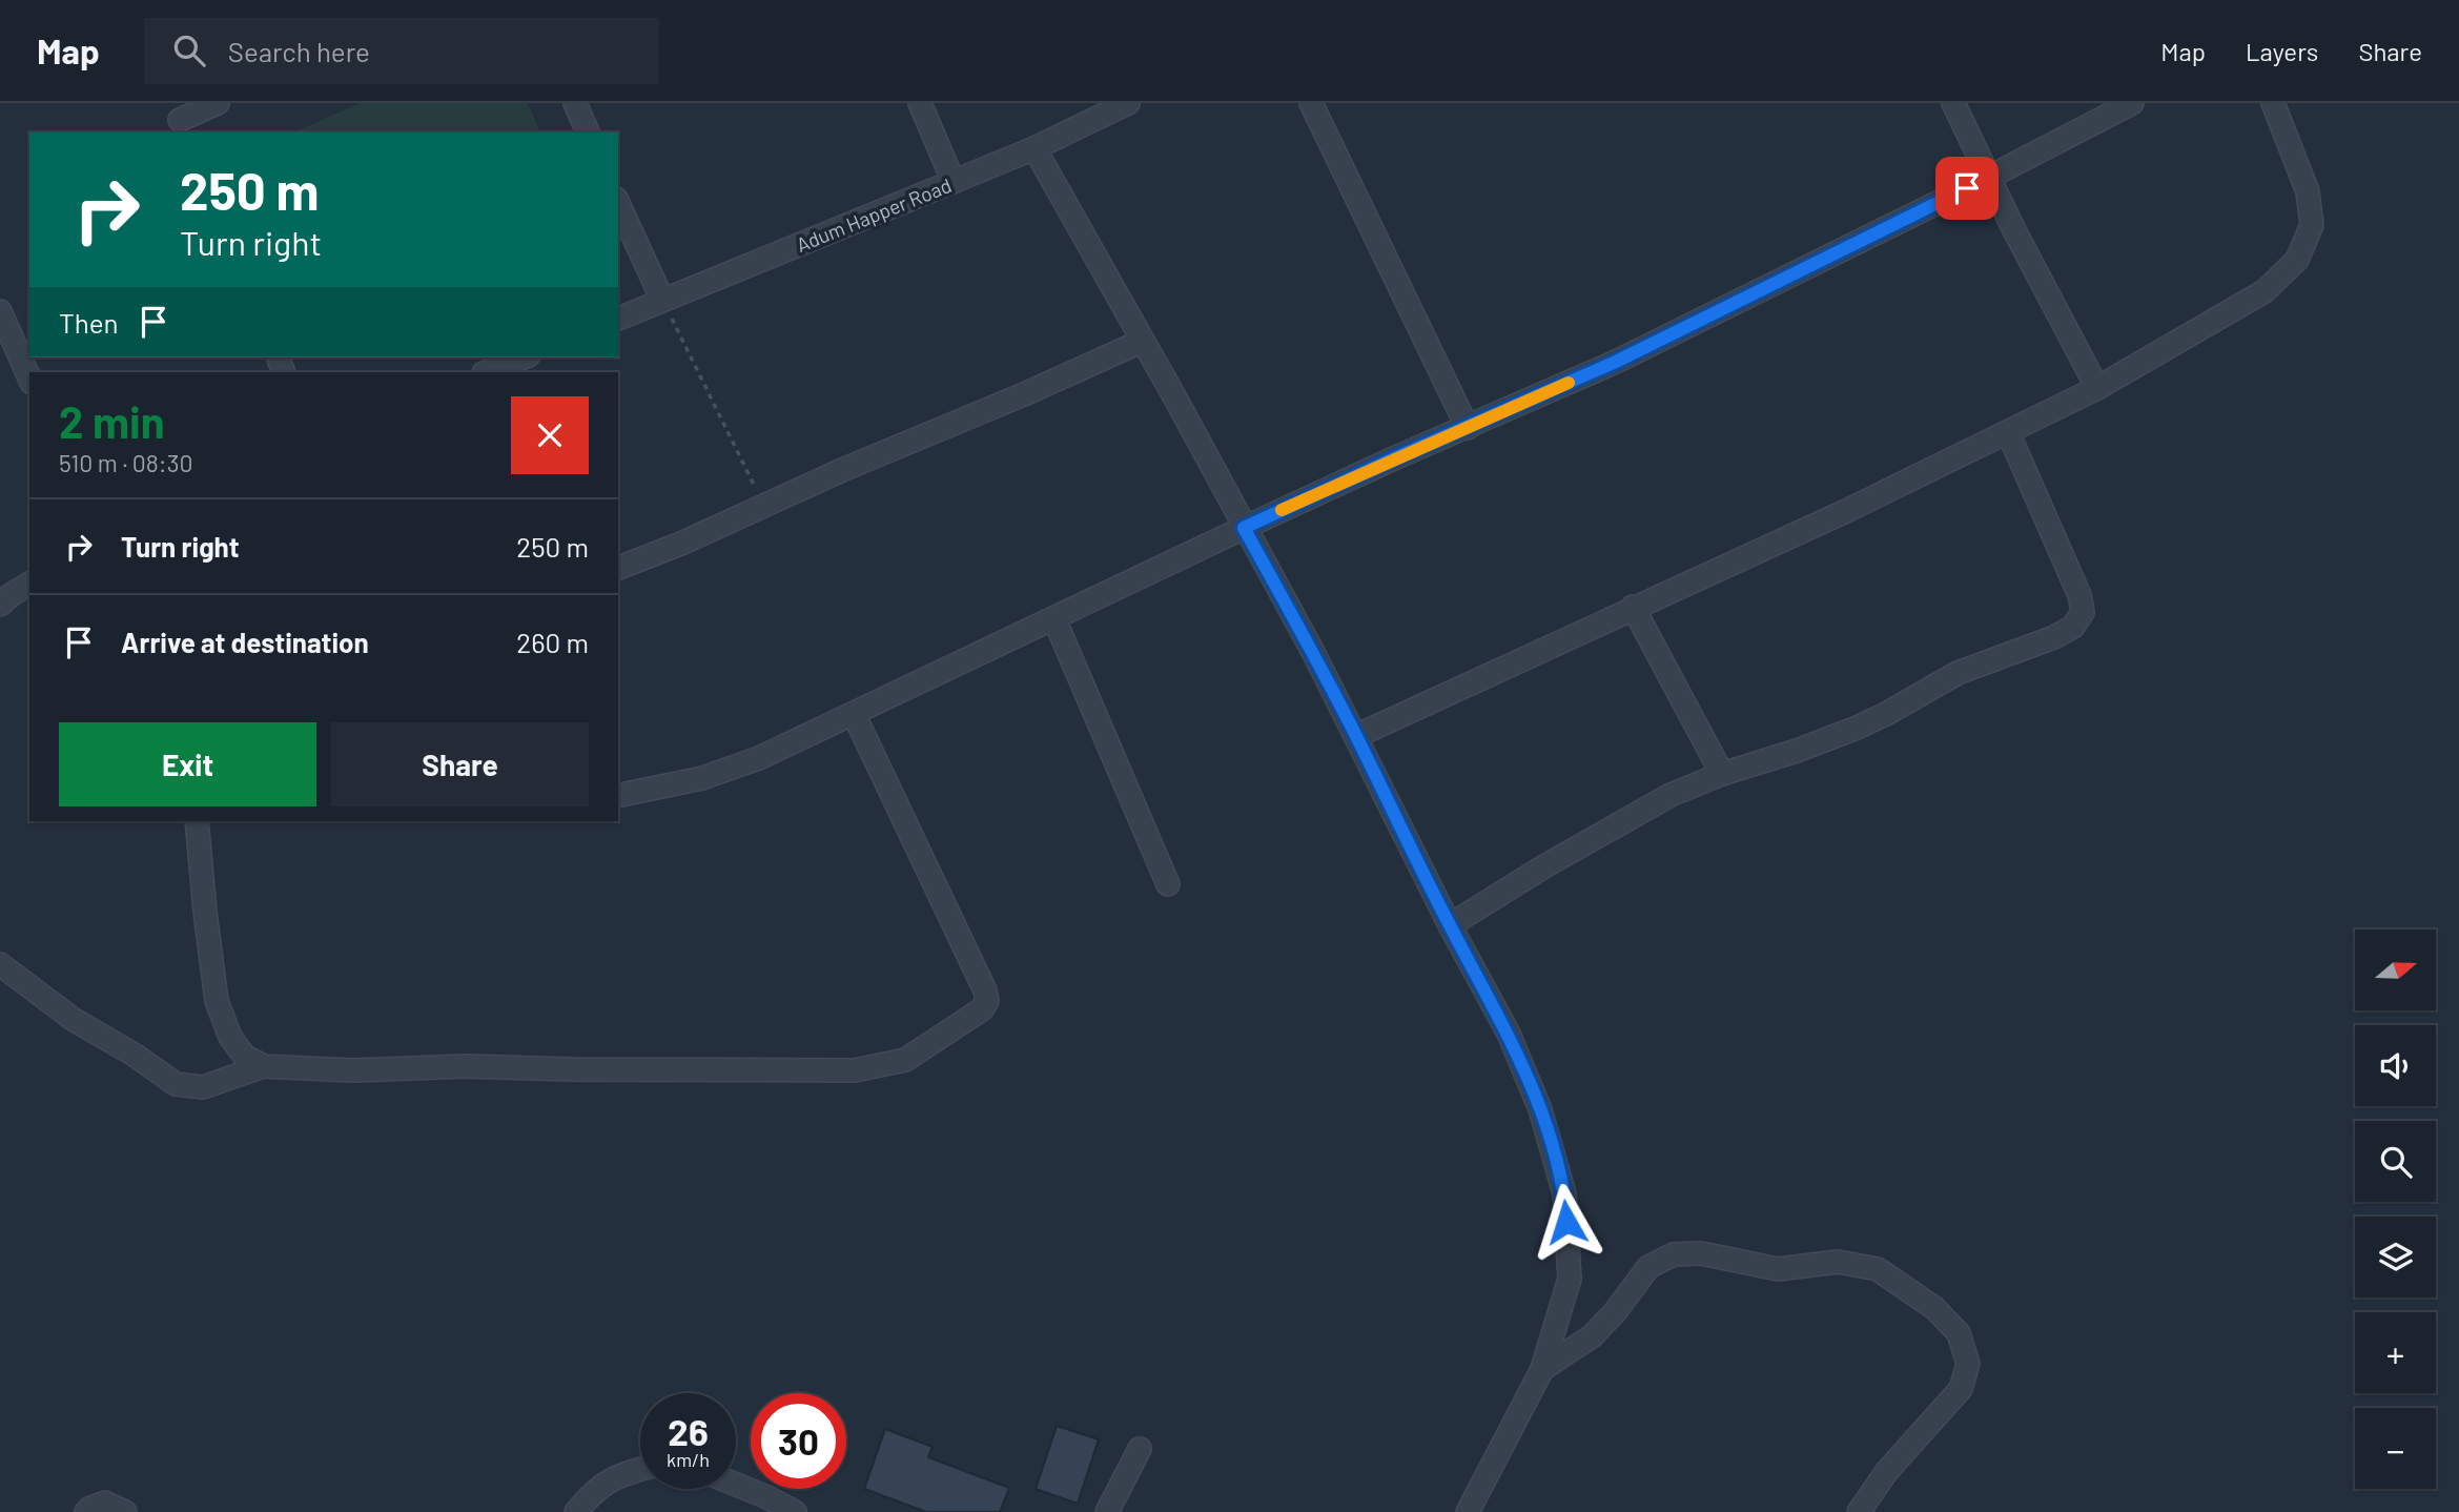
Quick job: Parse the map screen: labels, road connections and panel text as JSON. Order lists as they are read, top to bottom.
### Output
{
  "streets": {
    "street": ["Adum Happer Road"]
  },
  "north": "right",
  "page": {
    "header": "Map",
    "search": "Search here",
    "nav": ["Map", "Layers", "Share"],
    "turn": ["250 m", "Turn right"],
    "then": "Then",
    "heading": ["2 min", "510 m · 08:30"],
    "list": [
      {
        "name": "Turn right",
        "value": "250 m"
      },
      {
        "name": "Arrive at destination",
        "value": "260 m"
      }
    ],
    "buttons": ["Exit", "Share"],
    "map_buttons": ["+", "−"],
    "speed": "26 km/h",
    "limit": "30"
  }
}
